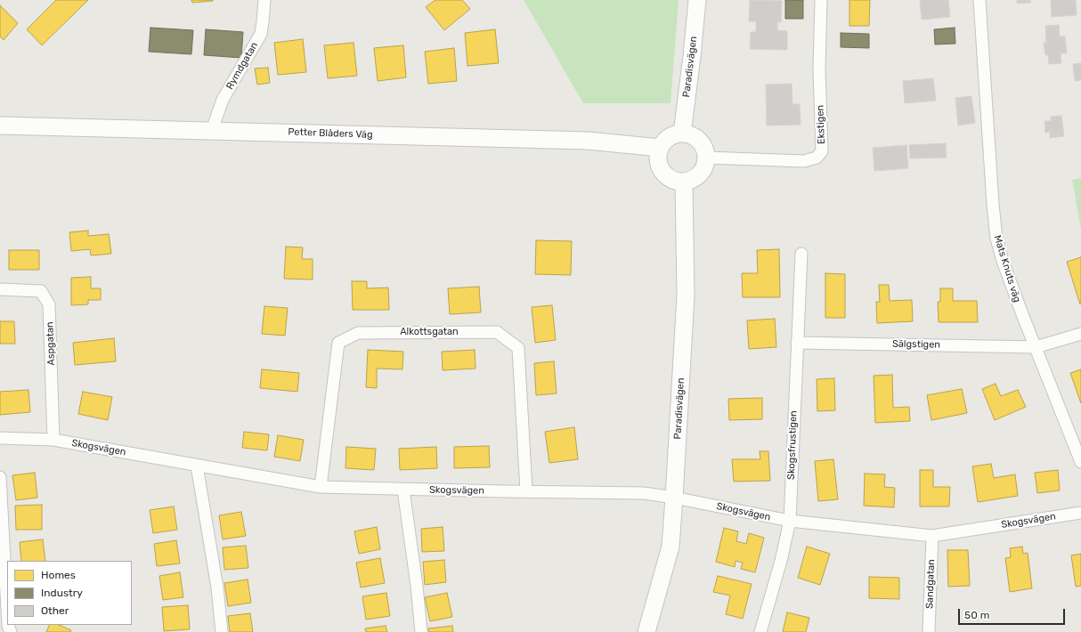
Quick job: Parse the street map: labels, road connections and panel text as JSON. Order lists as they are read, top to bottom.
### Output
{
  "streets": {
    "street": [
      "Rymdgatan",
      "Paradisvägen",
      "Ekstigen",
      "Petter Blåders Väg",
      "Mats Knuts väg",
      "Alkottsgatan",
      "Aspgatan",
      "Sälgstigen",
      "Skogsfrustigen",
      "Skogsvägen",
      "Sandgatan"
    ]
  },
  "crossings": [
    ["Rymdgatan", "Petter Blåders Väg"],
    ["Paradisvägen", "Ekstigen"],
    ["Paradisvägen", "Petter Blåders Väg"],
    ["Paradisvägen", "Skogsvägen"],
    ["Ekstigen", "Petter Blåders Väg"],
    ["Mats Knuts väg", "Sälgstigen"],
    ["Alkottsgatan", "Skogsvägen"],
    ["Aspgatan", "Skogsvägen"],
    ["Sälgstigen", "Skogsfrustigen"],
    ["Skogsfrustigen", "Skogsvägen"],
    ["Skogsvägen", "Sandgatan"]
  ],
  "legend": ["Homes", "Industry", "Other"],
  "scale_bar": "50 m"
}
